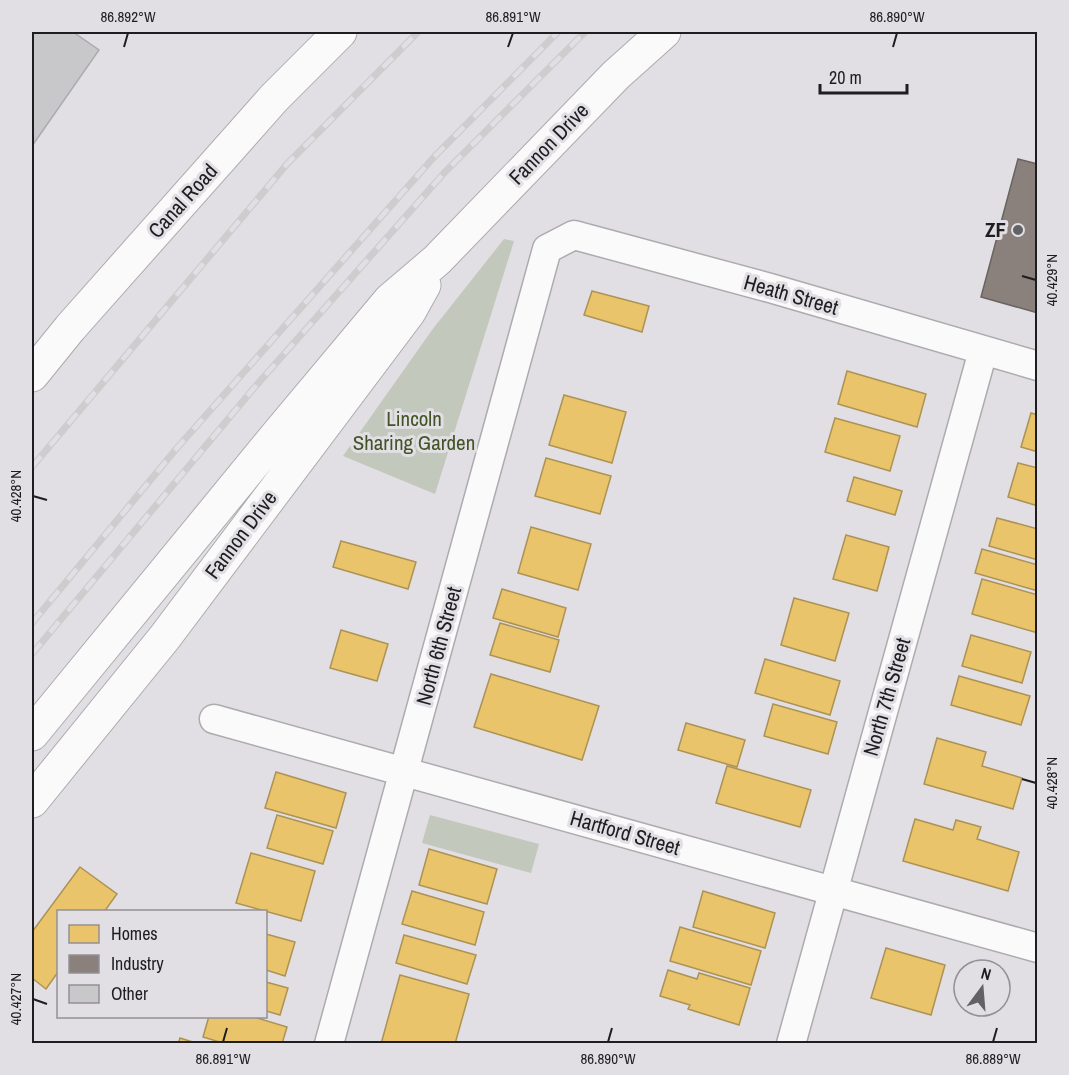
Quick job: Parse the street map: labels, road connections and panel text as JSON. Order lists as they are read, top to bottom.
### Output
{
  "streets": {
    "street": [
      "Fannon Drive",
      "Canal Road",
      "Heath Street",
      "North 6th Street",
      "North 7th Street",
      "Hartford Street"
    ]
  },
  "crossings": [
    ["Heath Street", "North 6th Street"],
    ["Heath Street", "North 7th Street"],
    ["North 6th Street", "Hartford Street"],
    ["North 7th Street", "Hartford Street"]
  ],
  "parks": ["Lincoln Sharing Garden"],
  "places": ["ZF"],
  "legend": ["Homes", "Industry", "Other"],
  "scale_bar": "20 m",
  "north": "top",
  "coordinates": [
    "86.892°W",
    "86.891°W",
    "86.890°W",
    "40.429°N",
    "40.428°N",
    "40.427°N",
    "86.889°W"
  ]
}
